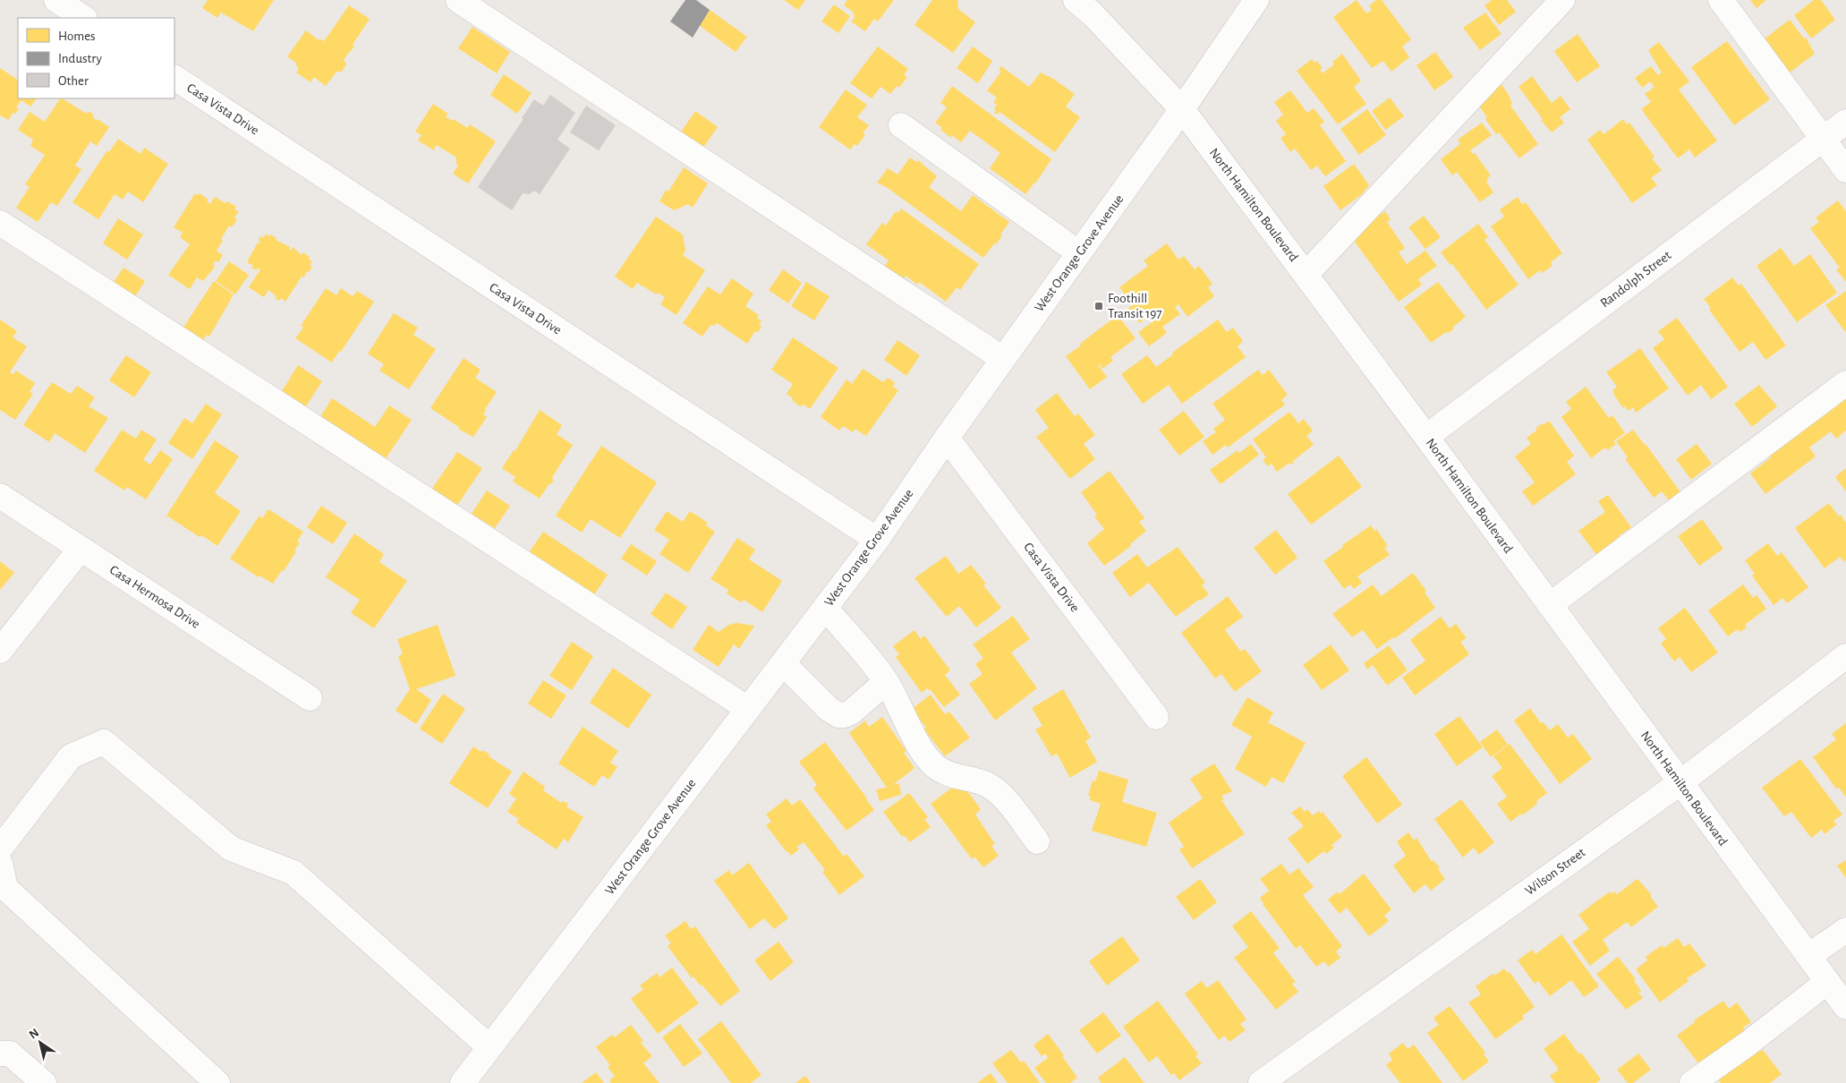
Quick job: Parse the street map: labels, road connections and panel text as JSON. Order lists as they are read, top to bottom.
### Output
{
  "streets": {
    "street": [
      "Casa Vista Drive",
      "North Hamilton Boulevard",
      "West Orange Grove Avenue",
      "Randolph Street",
      "Casa Hermosa Drive",
      "Wilson Street"
    ]
  },
  "crossings": [
    ["Casa Vista Drive", "West Orange Grove Avenue"],
    ["North Hamilton Boulevard", "West Orange Grove Avenue"],
    ["North Hamilton Boulevard", "Randolph Street"],
    ["North Hamilton Boulevard", "Wilson Street"]
  ],
  "places": {
    "transit": ["Foothill Transit 197"]
  },
  "legend": ["Homes", "Industry", "Other"],
  "north": "top left"
}
